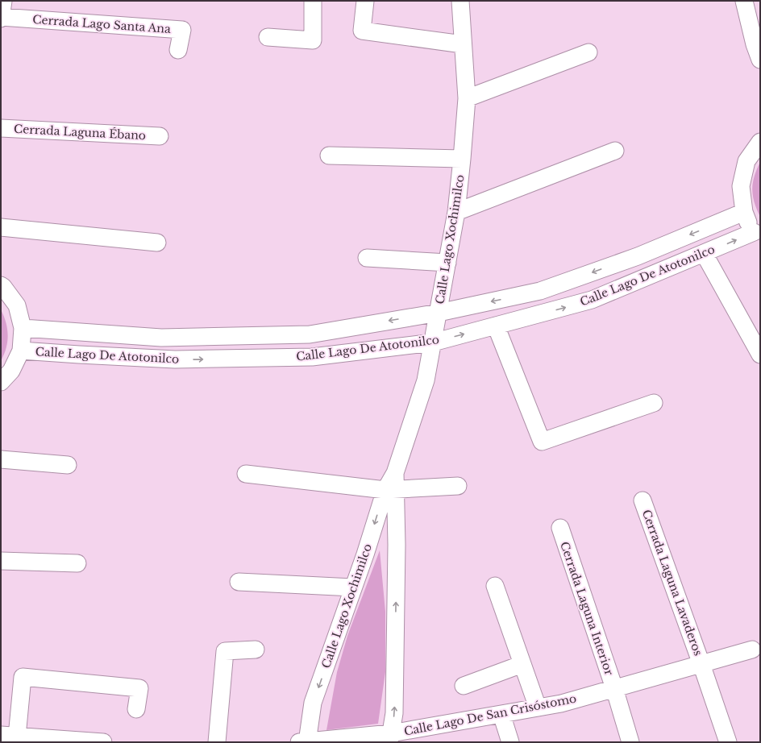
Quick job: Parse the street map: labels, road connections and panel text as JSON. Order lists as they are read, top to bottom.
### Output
{
  "streets": {
    "street": [
      "Cerrada Lago Santa Ana",
      "Cerrada Laguna Ébano",
      "Calle Lago Xochimilco",
      "Calle Lago De Atotonilco",
      "Cerrada Laguna Lavaderos",
      "Cerrada Laguna Interior",
      "Calle Lago De San Crisóstomo"
    ]
  },
  "crossings": [
    ["Calle Lago Xochimilco", "Calle Lago De Atotonilco"],
    ["Calle Lago Xochimilco", "Calle Lago De San Crisóstomo"],
    ["Cerrada Laguna Lavaderos", "Calle Lago De San Crisóstomo"],
    ["Cerrada Laguna Interior", "Calle Lago De San Crisóstomo"]
  ]
}
